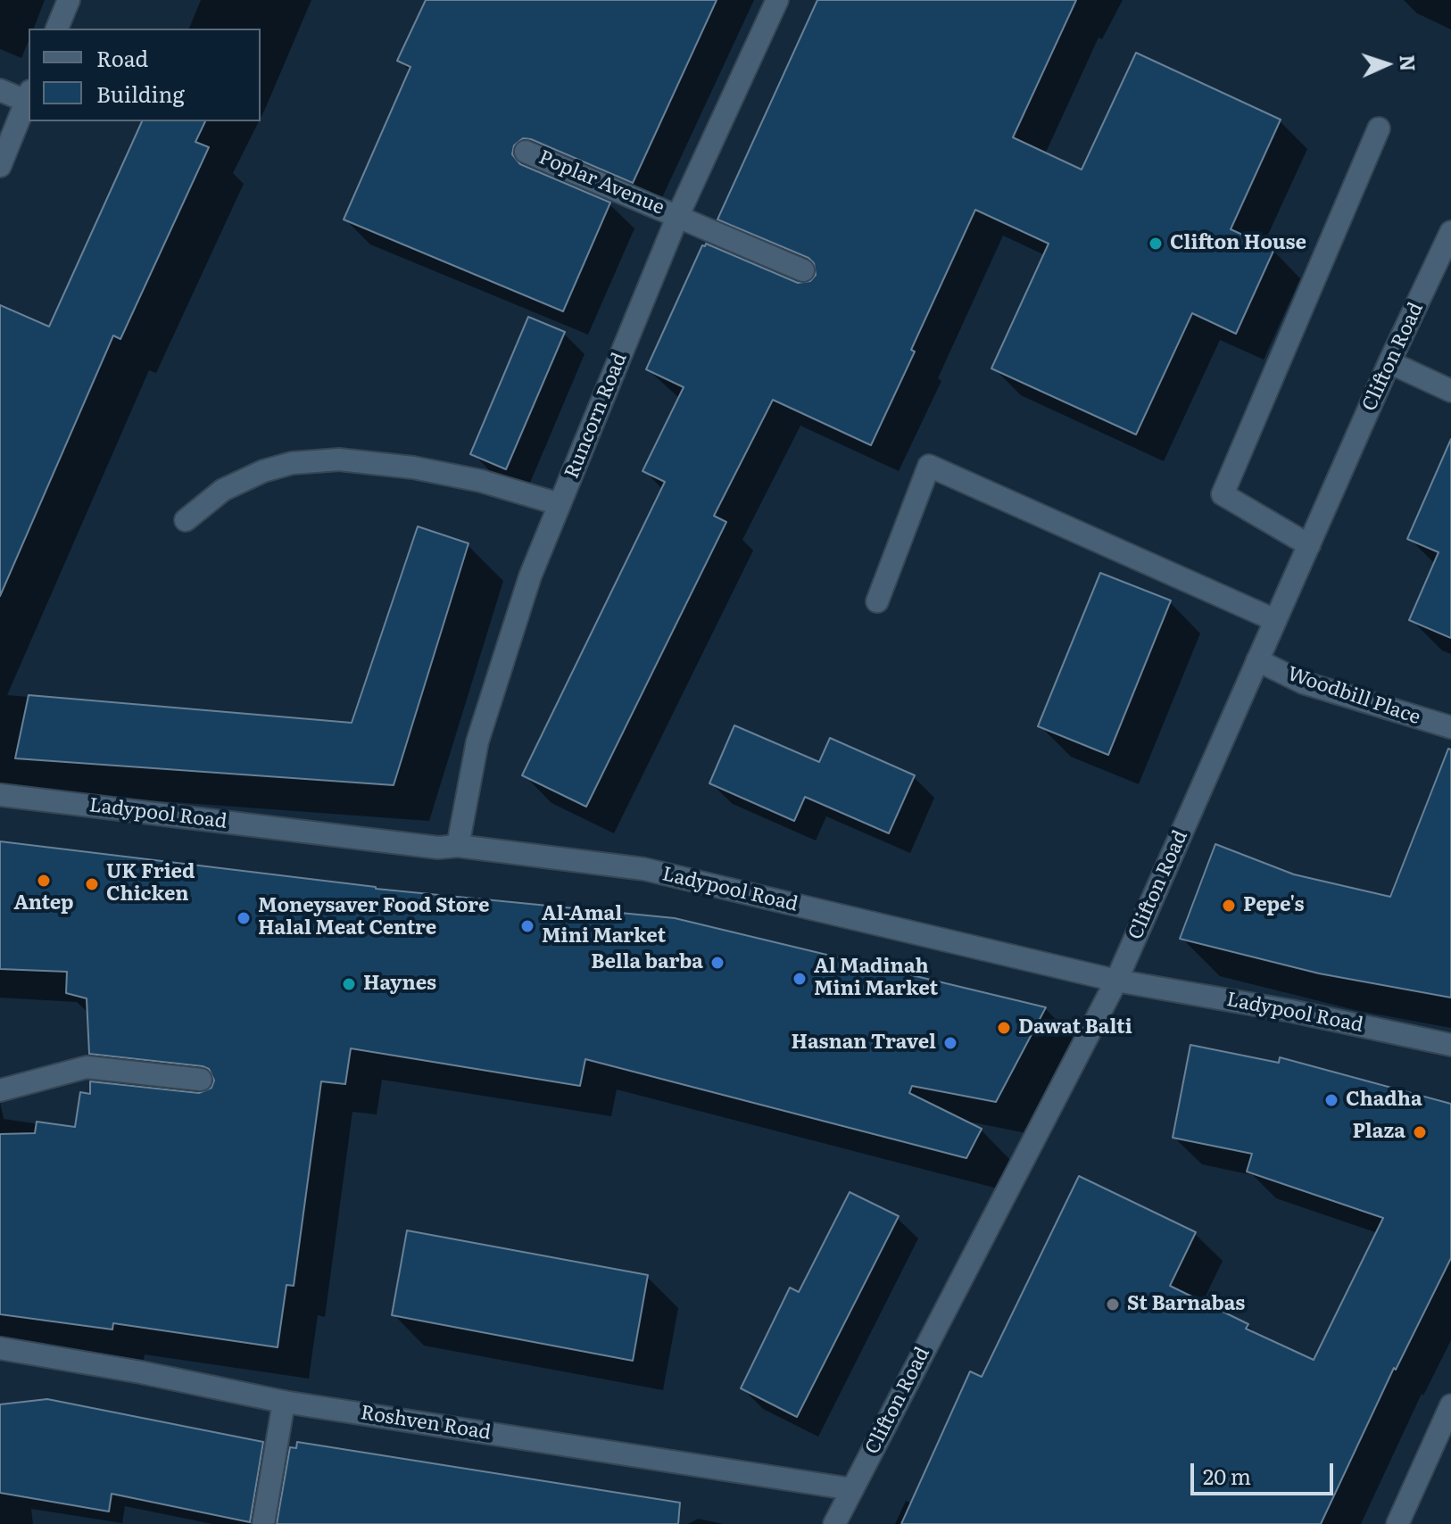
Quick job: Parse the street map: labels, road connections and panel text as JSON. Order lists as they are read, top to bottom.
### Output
{
  "streets": {
    "street": [
      "Poplar Avenue",
      "Clifton Road",
      "Runcorn Road",
      "Woodbill Place",
      "Ladypool Road",
      "Roshven Road"
    ]
  },
  "crossings": [
    ["Poplar Avenue", "Runcorn Road"],
    ["Clifton Road", "Woodbill Place"],
    ["Clifton Road", "Ladypool Road"],
    ["Clifton Road", "Roshven Road"],
    ["Runcorn Road", "Ladypool Road"]
  ],
  "places": [
    "Clifton House",
    "Antep",
    "UK Fried Chicken",
    "Pepe's",
    "Moneysaver Food Store Halal Meat Centre",
    "Al-Amal Mini Market",
    "Bella barba",
    "Al Madinah Mini Market",
    "Haynes",
    "Dawat Balti",
    "Hasnan Travel",
    "Chadha",
    "Plaza",
    "St Barnabas"
  ],
  "legend": ["Road", "Building"],
  "scale_bar": "20 m",
  "north": "right"
}
